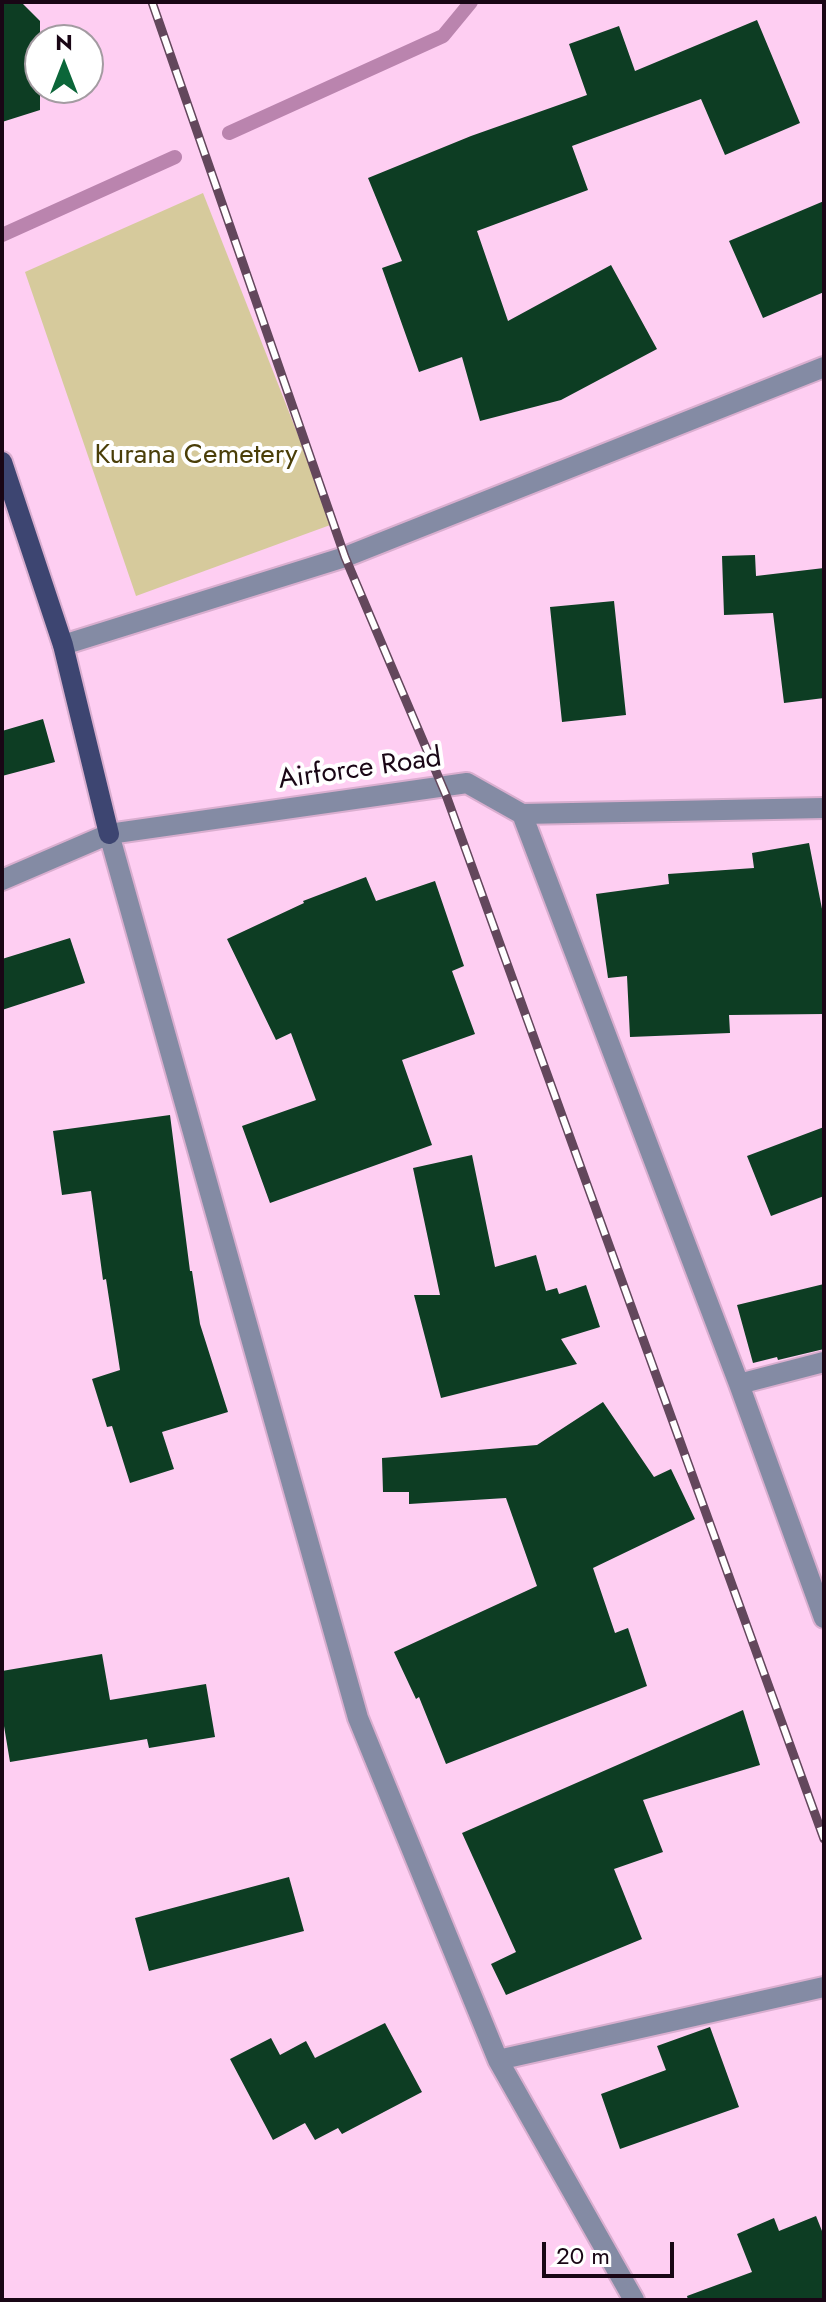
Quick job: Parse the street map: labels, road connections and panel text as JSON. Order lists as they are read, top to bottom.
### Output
{
  "streets": {
    "street": ["Airforce Road"]
  },
  "parks": ["Kurana Cemetery"],
  "scale_bar": "20 m",
  "north": "top"
}
